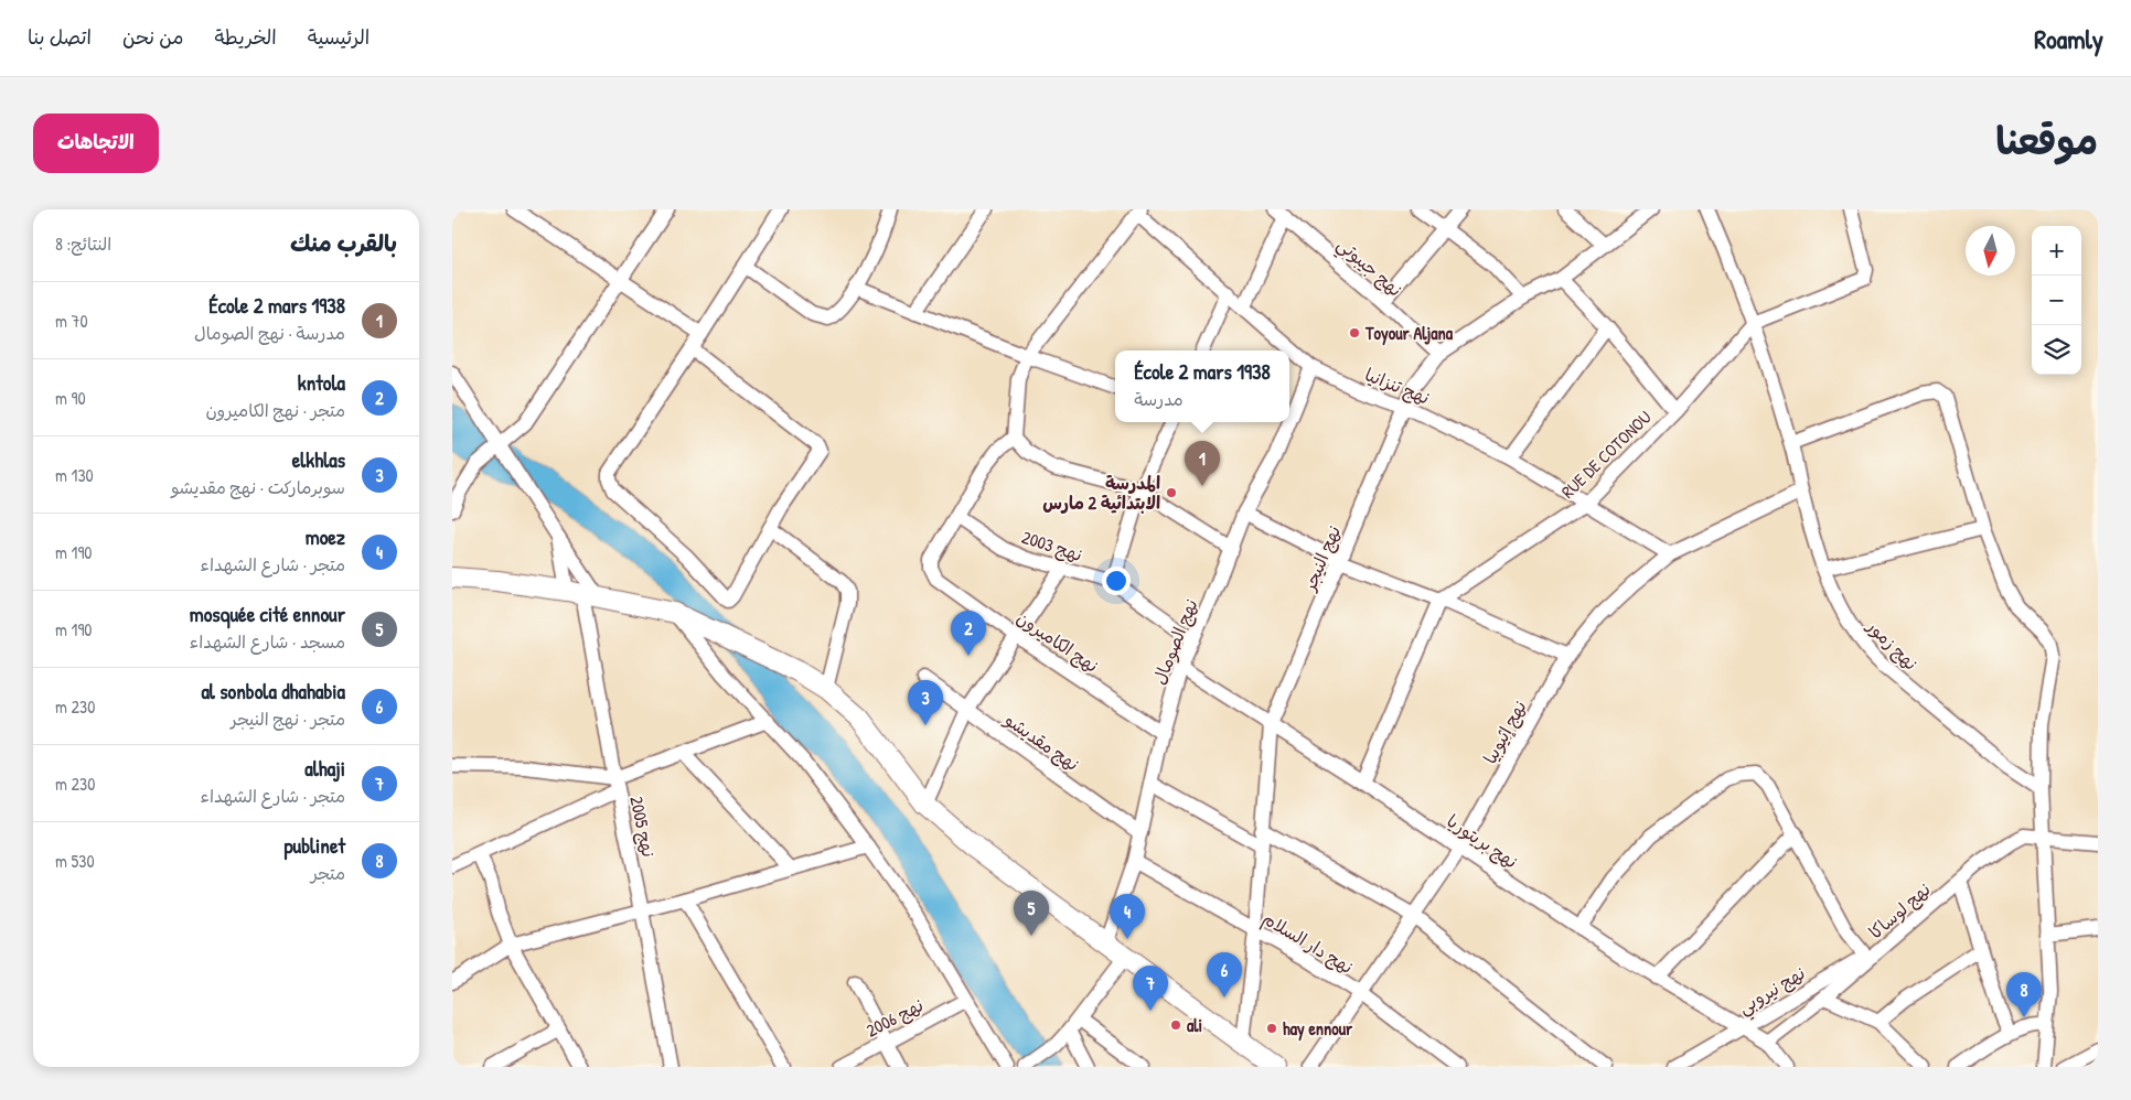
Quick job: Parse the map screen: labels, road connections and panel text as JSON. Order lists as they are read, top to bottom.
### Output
{
  "streets": {
    "street": [
      "نهج جيبوتي",
      "نهج تنزانيا",
      "RUE DE COTONOU",
      "نهج 2003",
      "نهج النيجر",
      "نهج الكاميرون",
      "نهج الصومال",
      "نهج زمور",
      "نهج إثيوبيا",
      "نهج مقديشو",
      "نهج 2005",
      "نهج بريتوريا",
      "نهج لوساكا",
      "نهج دار السلام",
      "نهج نيروبي",
      "نهج 2006"
    ]
  },
  "crossings": [
    ["نهج جيبوتي", "نهج النيجر"],
    ["نهج تنزانيا", "RUE DE COTONOU"],
    ["نهج تنزانيا", "نهج النيجر"],
    ["نهج تنزانيا", "نهج الصومال"],
    ["نهج تنزانيا", "نهج إثيوبيا"],
    ["RUE DE COTONOU", "نهج زمور"],
    ["نهج 2003", "نهج الكاميرون"],
    ["نهج 2003", "نهج الصومال"],
    ["نهج النيجر", "نهج بريتوريا"],
    ["نهج النيجر", "نهج دار السلام"],
    ["نهج الكاميرون", "نهج الصومال"],
    ["نهج الصومال", "نهج مقديشو"],
    ["نهج الصومال", "نهج بريتوريا"],
    ["نهج الصومال", "نهج دار السلام"],
    ["نهج زمور", "نهج إثيوبيا"],
    ["نهج إثيوبيا", "نهج بريتوريا"],
    ["نهج إثيوبيا", "نهج دار السلام"],
    ["نهج بريتوريا", "نهج لوساكا"],
    ["نهج بريتوريا", "نهج نيروبي"],
    ["نهج لوساكا", "نهج نيروبي"]
  ],
  "places": [
    "Toyour Aljana",
    "المدرسة الابتدائية 2 مارس",
    "ali",
    "hay ennour"
  ],
  "north": "bottom",
  "page": {
    "header": "Roamly",
    "nav": [
      "الرئيسية",
      "الخريطة",
      "من نحن",
      "اتصل بنا"
    ],
    "title": "موقعنا",
    "buttons": "الاتجاهات",
    "heading": ["بالقرب منك", "النتائج: 8"],
    "map_buttons": ["+", "−"],
    "list": [
      {
        "mark": "1",
        "name": "École 2 mars 1938",
        "note": "مدرسة · نهج الصومال",
        "value": "70 m"
      },
      {
        "mark": "2",
        "name": "kntola",
        "note": "متجر · نهج الكاميرون",
        "value": "90 m"
      },
      {
        "mark": "3",
        "name": "elkhlas",
        "note": "سوبرماركت · نهج مقديشو",
        "value": "130 m"
      },
      {
        "mark": "4",
        "name": "moez",
        "note": "متجر · شارع الشهداء",
        "value": "190 m"
      },
      {
        "mark": "5",
        "name": "mosquée cité ennour",
        "note": "مسجد · شارع الشهداء",
        "value": "190 m"
      },
      {
        "mark": "6",
        "name": "al sonbola dhahabia",
        "note": "متجر · نهج النيجر",
        "value": "230 m"
      },
      {
        "mark": "7",
        "name": "alhaji",
        "note": "متجر · شارع الشهداء",
        "value": "230 m"
      },
      {
        "mark": "8",
        "name": "publinet",
        "note": "متجر",
        "value": "530 m"
      }
    ],
    "popup": ["École 2 mars 1938", "مدرسة"],
    "pins": [
      "1",
      "2",
      "3",
      "5",
      "4",
      "6",
      "7",
      "8"
    ]
  }
}
